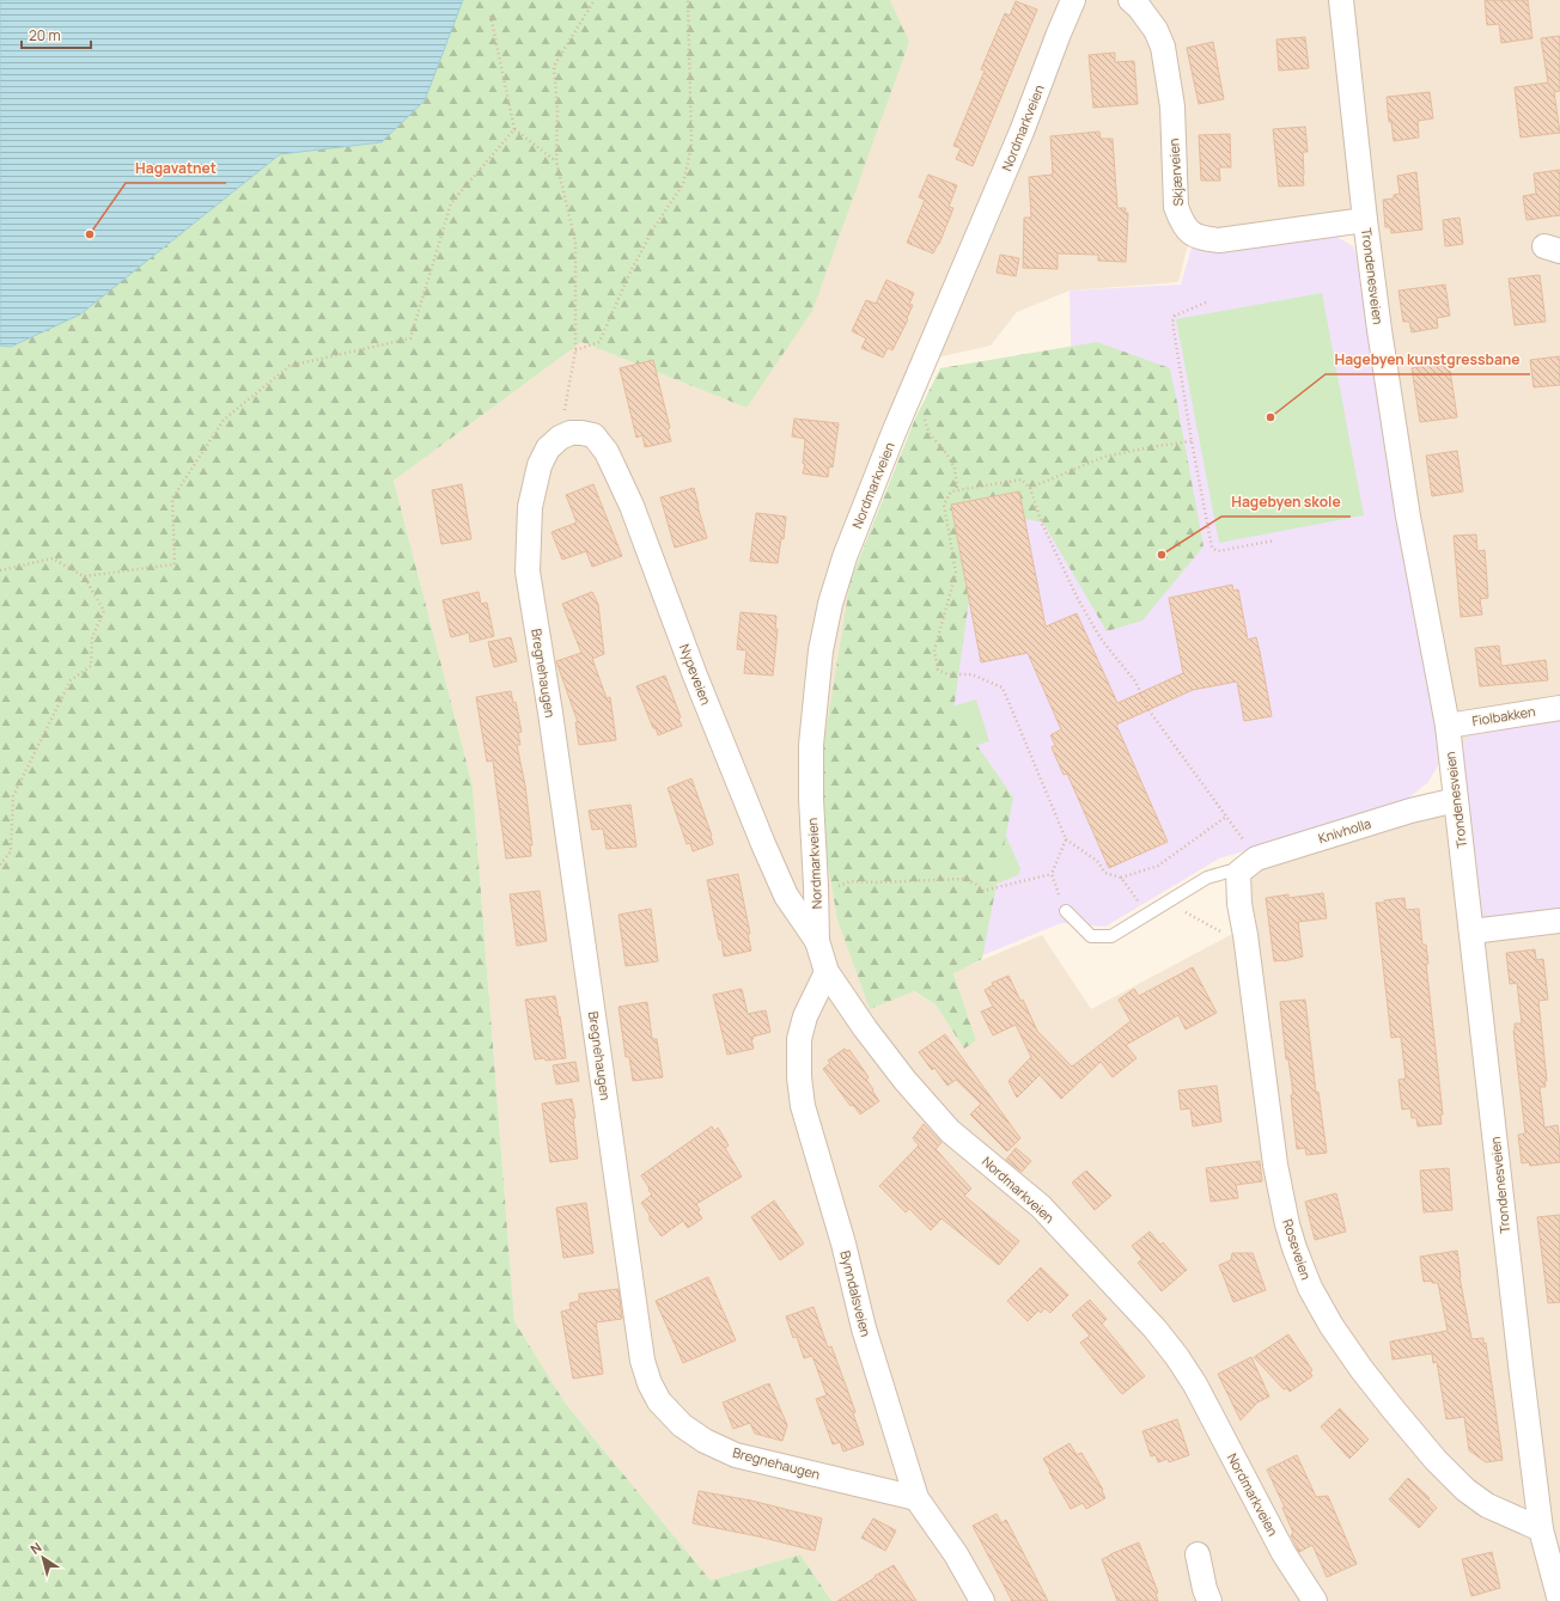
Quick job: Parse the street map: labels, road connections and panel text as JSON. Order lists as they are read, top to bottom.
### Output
{
  "streets": {
    "street": [
      "Nordmarkveien",
      "Skjærveien",
      "Trondenesveien",
      "Bregnehaugen",
      "Nypeveien",
      "Fiolbakken",
      "Knivholla",
      "Roseveien",
      "Bynndalsveien"
    ]
  },
  "crossings": [
    ["Nordmarkveien", "Nypeveien"],
    ["Nordmarkveien", "Bynndalsveien"],
    ["Skjærveien", "Trondenesveien"],
    ["Trondenesveien", "Fiolbakken"],
    ["Trondenesveien", "Knivholla"],
    ["Trondenesveien", "Roseveien"],
    ["Bregnehaugen", "Nypeveien"],
    ["Bregnehaugen", "Bynndalsveien"],
    ["Knivholla", "Roseveien"]
  ],
  "places": ["Hagavatnet", "Hagebyen kunstgressbane", "Hagebyen skole"],
  "scale_bar": "20 m",
  "north": "top left"
}
